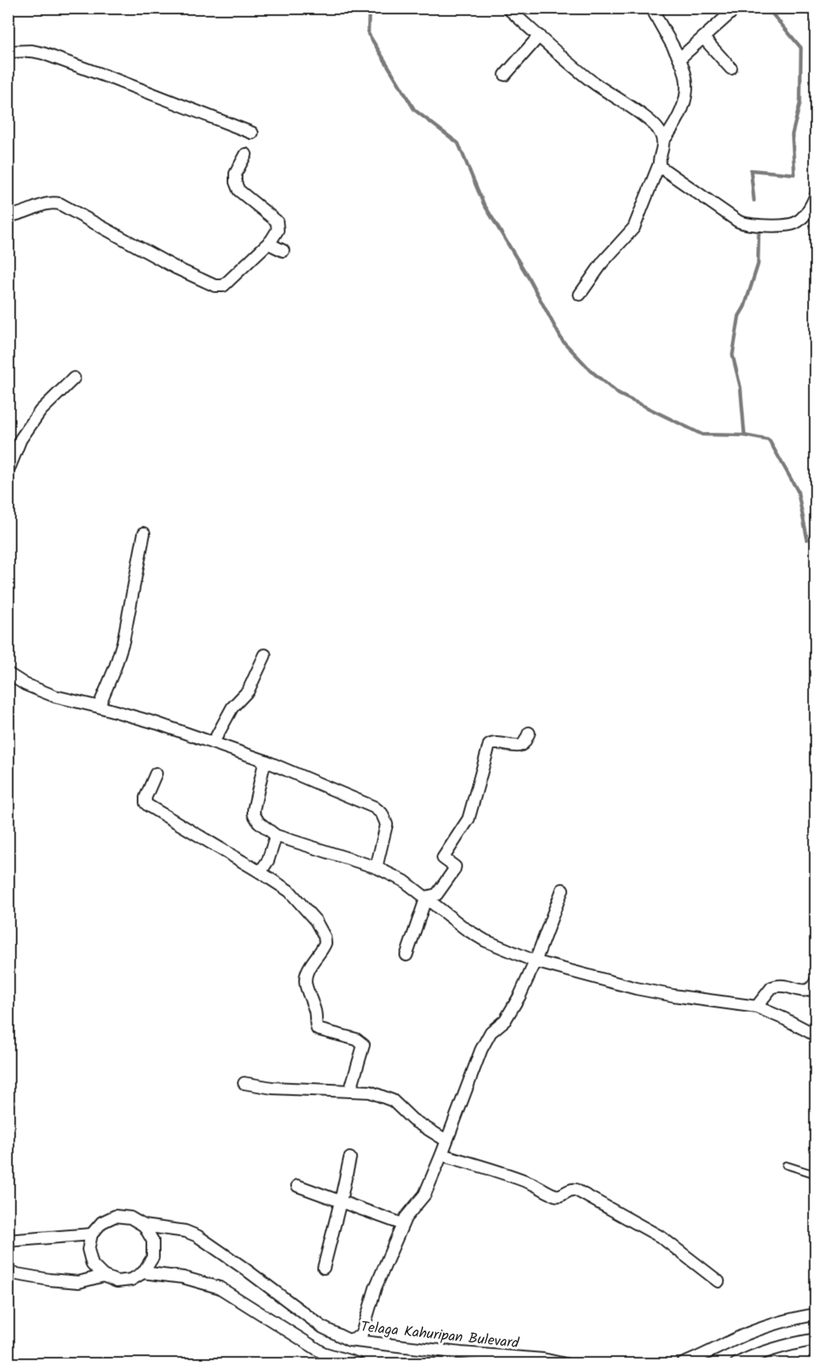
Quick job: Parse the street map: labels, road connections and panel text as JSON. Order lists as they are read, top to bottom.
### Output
{
  "streets": {
    "street": ["Telaga Kahuripan Bulevard"]
  }
}
